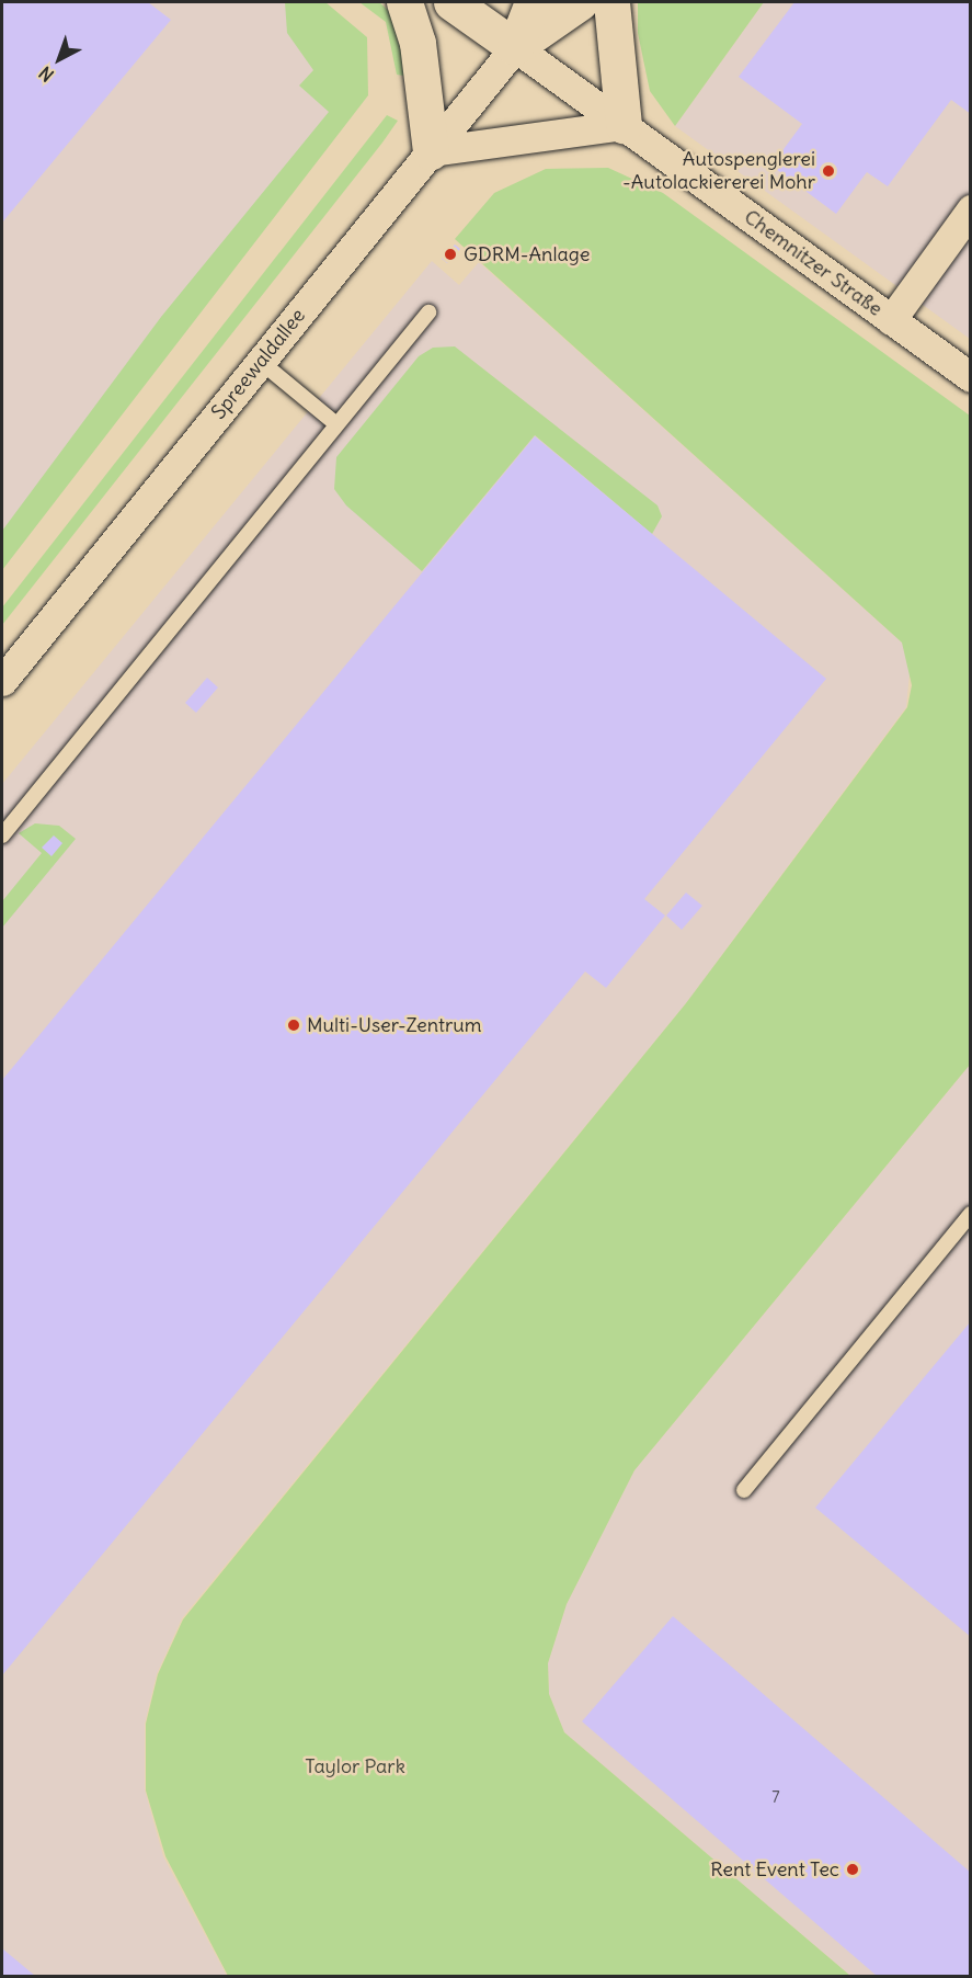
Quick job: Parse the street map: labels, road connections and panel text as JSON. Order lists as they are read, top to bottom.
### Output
{
  "streets": {
    "street": ["Chemnitzer Straße", "Spreewaldallee"]
  },
  "crossings": [
    ["Chemnitzer Straße", "Spreewaldallee"]
  ],
  "parks": ["Taylor Park"],
  "places": [
    "Autospenglerei -Autolackiererei Mohr",
    "GDRM-Anlage",
    "Multi-User-Zentrum",
    "Rent Event Tec"
  ],
  "house_numbers": ["7"],
  "north": "bottom left"
}
